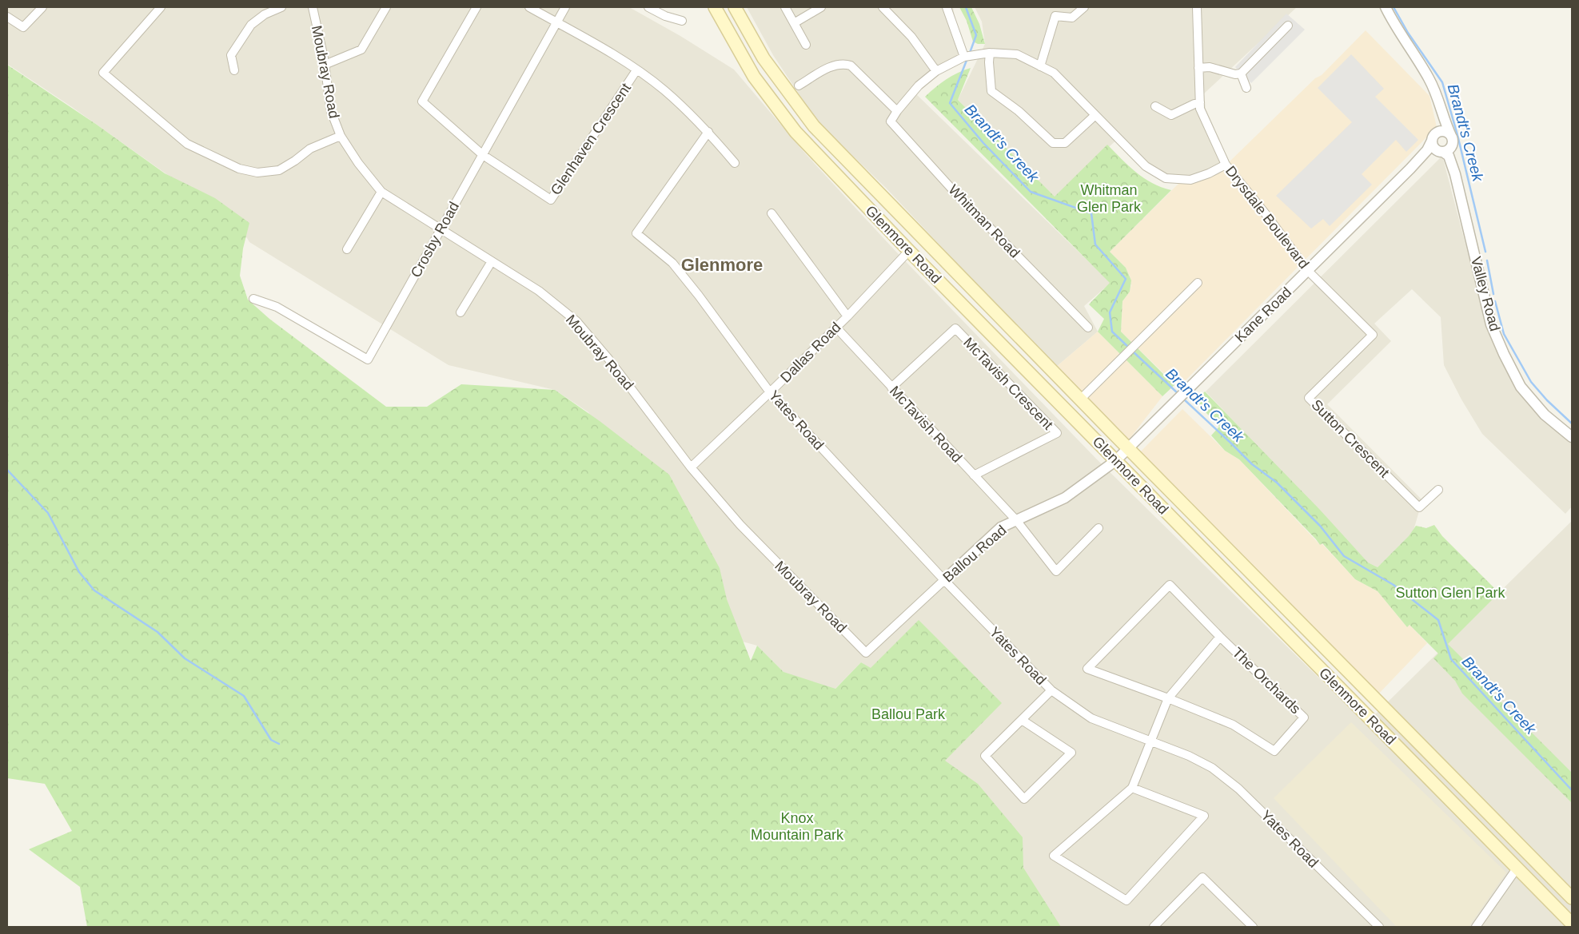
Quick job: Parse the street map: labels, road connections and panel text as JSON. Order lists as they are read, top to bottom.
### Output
{
  "streets": {
    "main road": ["Glenmore Road"],
    "street": [
      "Moubray Road",
      "Glenhaven Crescent",
      "Drysdale Boulevard",
      "Whitman Road",
      "Crosby Road",
      "Valley Road",
      "Kane Road",
      "Dallas Road",
      "McTavish Crescent",
      "Yates Road",
      "McTavish Road",
      "Sutton Crescent",
      "Ballou Road",
      "The Orchards"
    ]
  },
  "crossings": [
    ["Moubray Road", "Crosby Road"],
    ["Moubray Road", "Dallas Road"],
    ["Moubray Road", "Ballou Road"],
    ["Glenhaven Crescent", "Crosby Road"],
    ["Drysdale Boulevard", "Kane Road"],
    ["Drysdale Boulevard", "Sutton Crescent"],
    ["Glenmore Road", "Kane Road"],
    ["Glenmore Road", "Dallas Road"],
    ["Glenmore Road", "Ballou Road"],
    ["Valley Road", "Kane Road"],
    ["Kane Road", "Ballou Road"],
    ["Dallas Road", "Yates Road"],
    ["Dallas Road", "McTavish Road"],
    ["McTavish Crescent", "McTavish Road"],
    ["Yates Road", "Ballou Road"],
    ["Yates Road", "The Orchards"],
    ["McTavish Road", "Ballou Road"]
  ],
  "districts": ["Glenmore"],
  "water": ["Brandt's Creek"],
  "parks": [
    "Whitman Glen Park",
    "Sutton Glen Park",
    "Ballou Park",
    "Knox Mountain Park"
  ]
}
